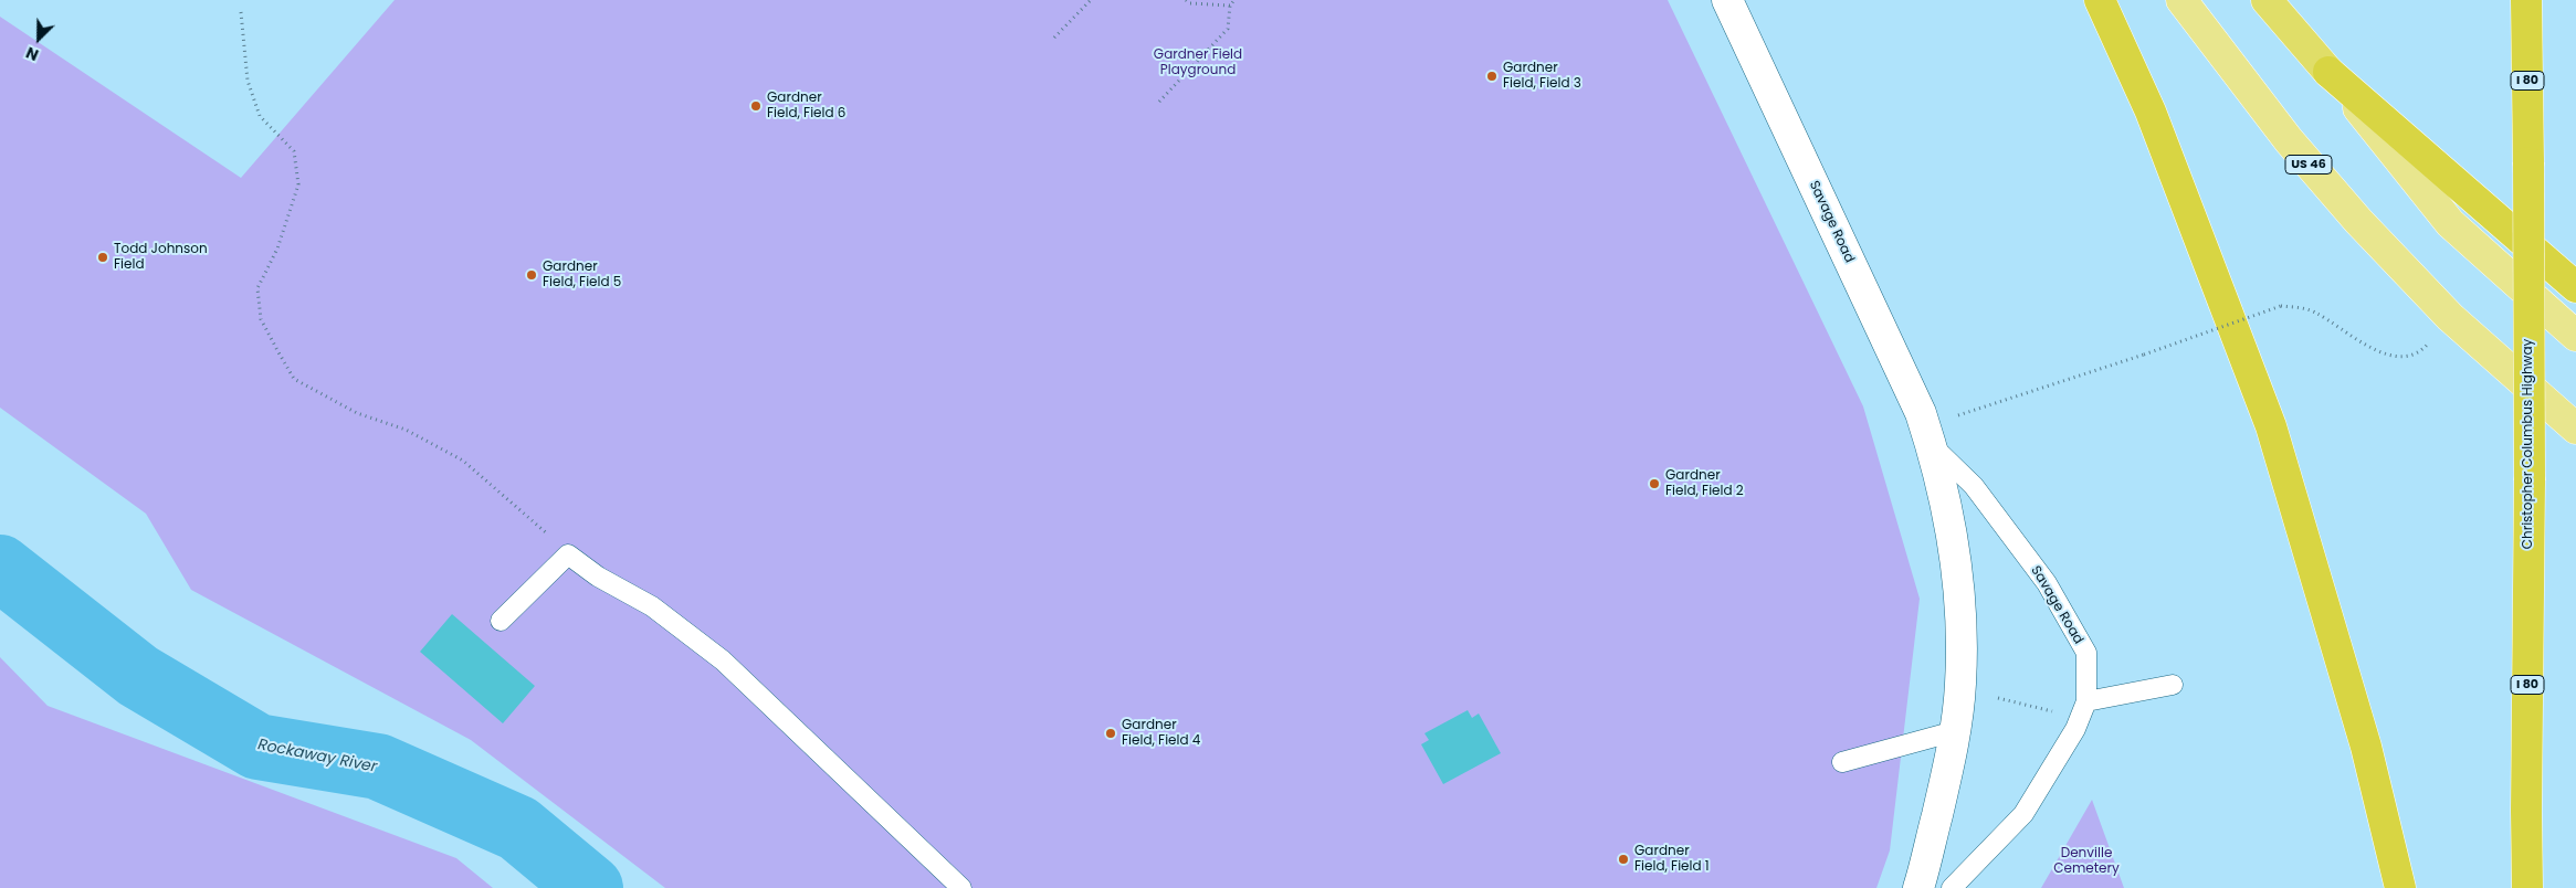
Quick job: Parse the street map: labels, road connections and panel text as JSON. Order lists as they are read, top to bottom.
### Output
{
  "streets": {
    "highway": ["I 80", "Christopher Columbus Highway"],
    "main road": ["US 46"],
    "street": ["Savage Road"]
  },
  "water": ["Rockaway River"],
  "parks": ["Gardner Field Playground", "Denville Cemetery"],
  "places": [
    "Gardner Field, Field 3",
    "Gardner Field, Field 6",
    "Todd Johnson Field",
    "Gardner Field, Field 5",
    "Gardner Field, Field 2",
    "Gardner Field, Field 4",
    "Gardner Field, Field 1"
  ],
  "north": "bottom left"
}
